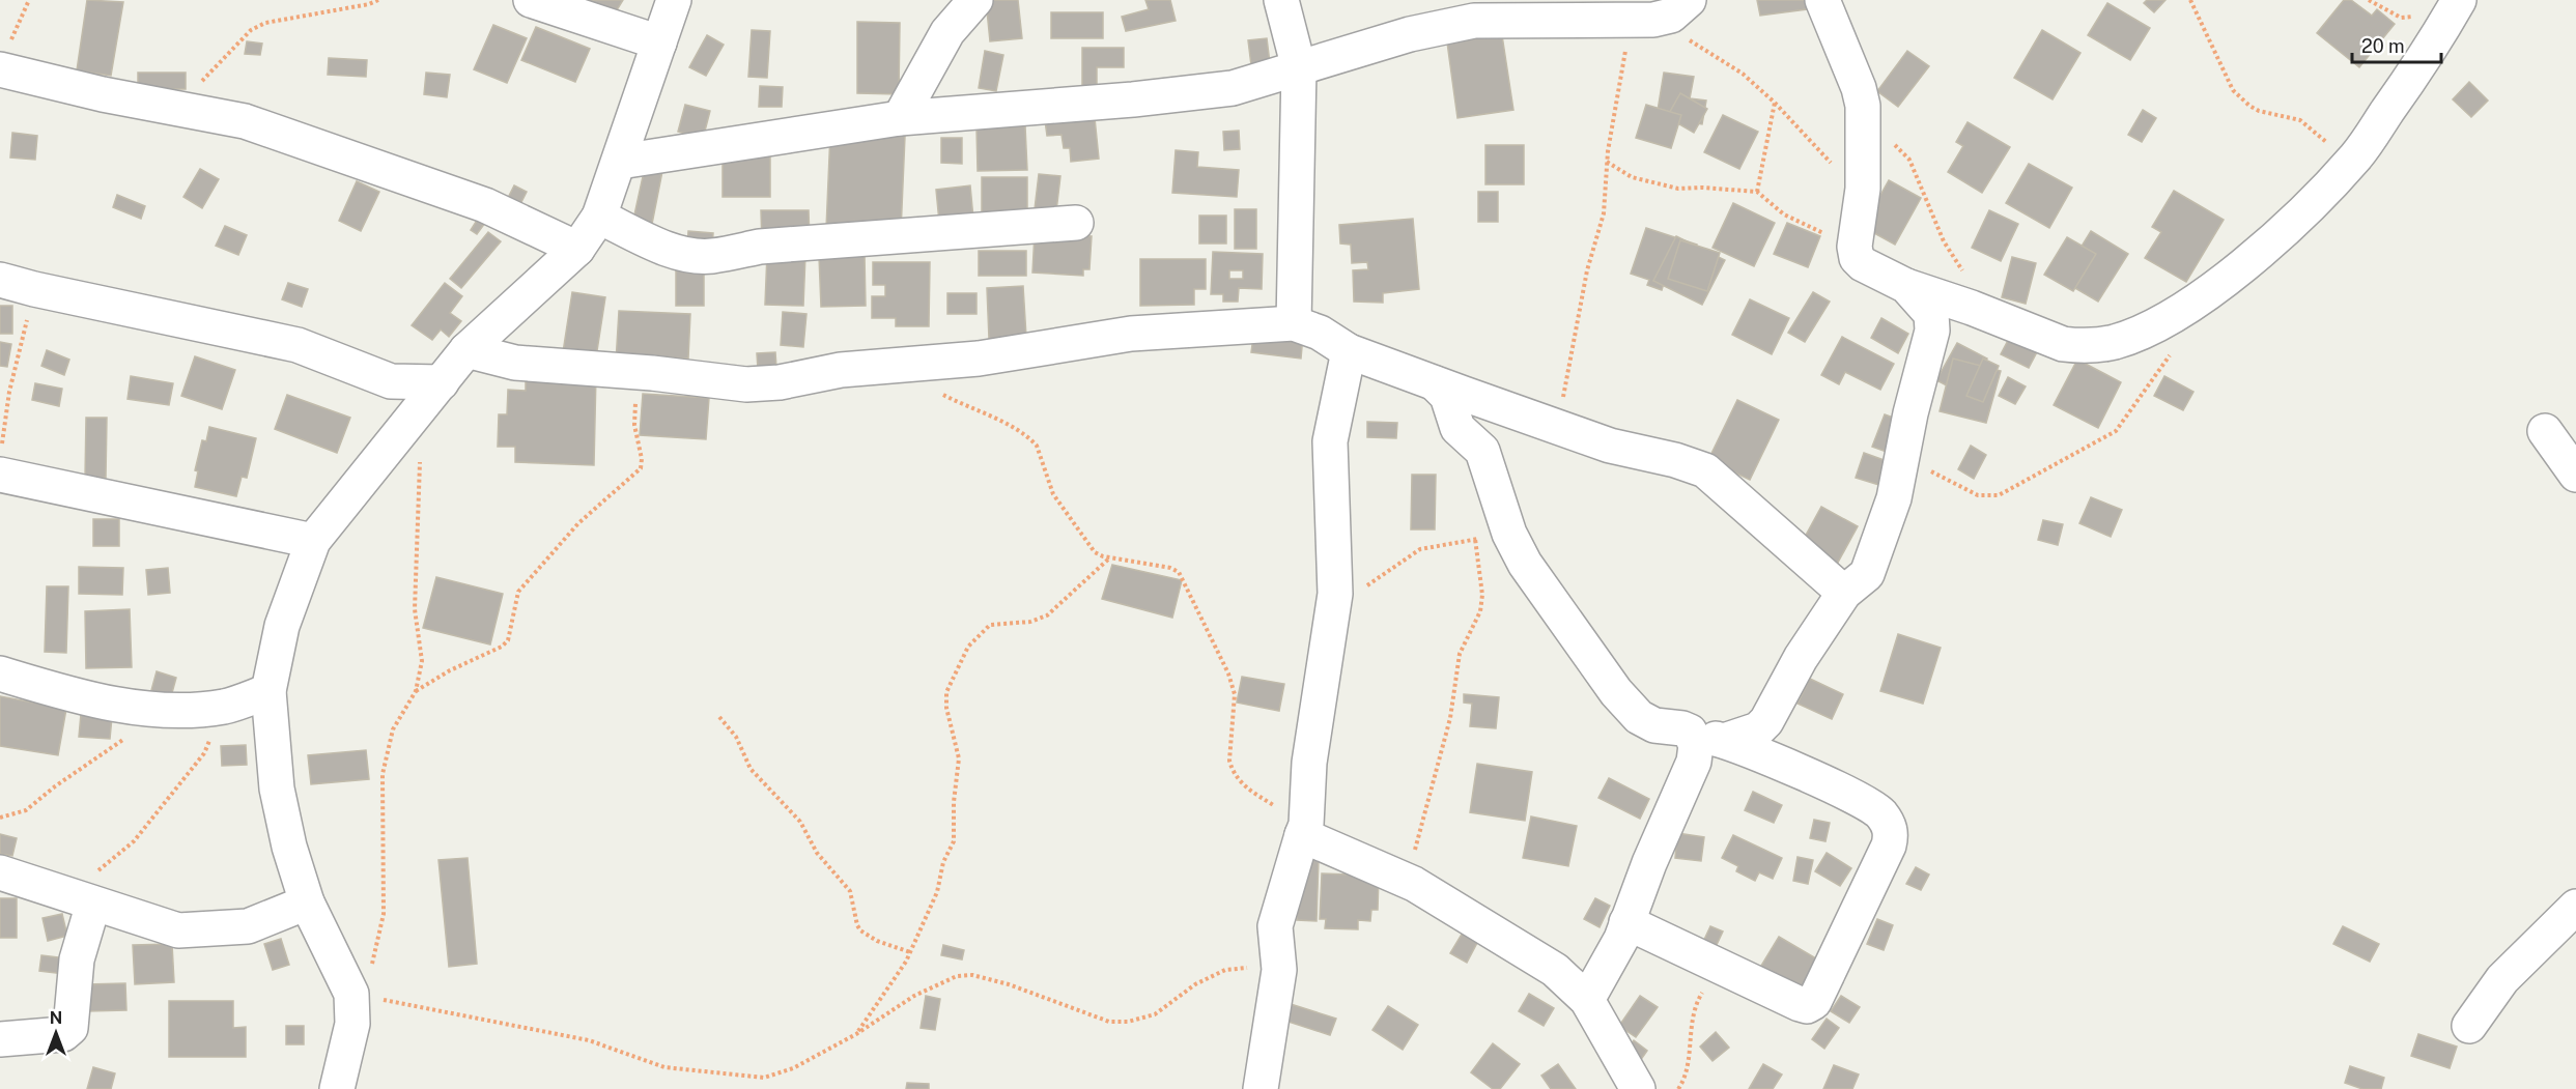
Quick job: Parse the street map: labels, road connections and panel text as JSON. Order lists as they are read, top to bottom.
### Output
{
  "scale_bar": "20 m",
  "north": "top"
}
